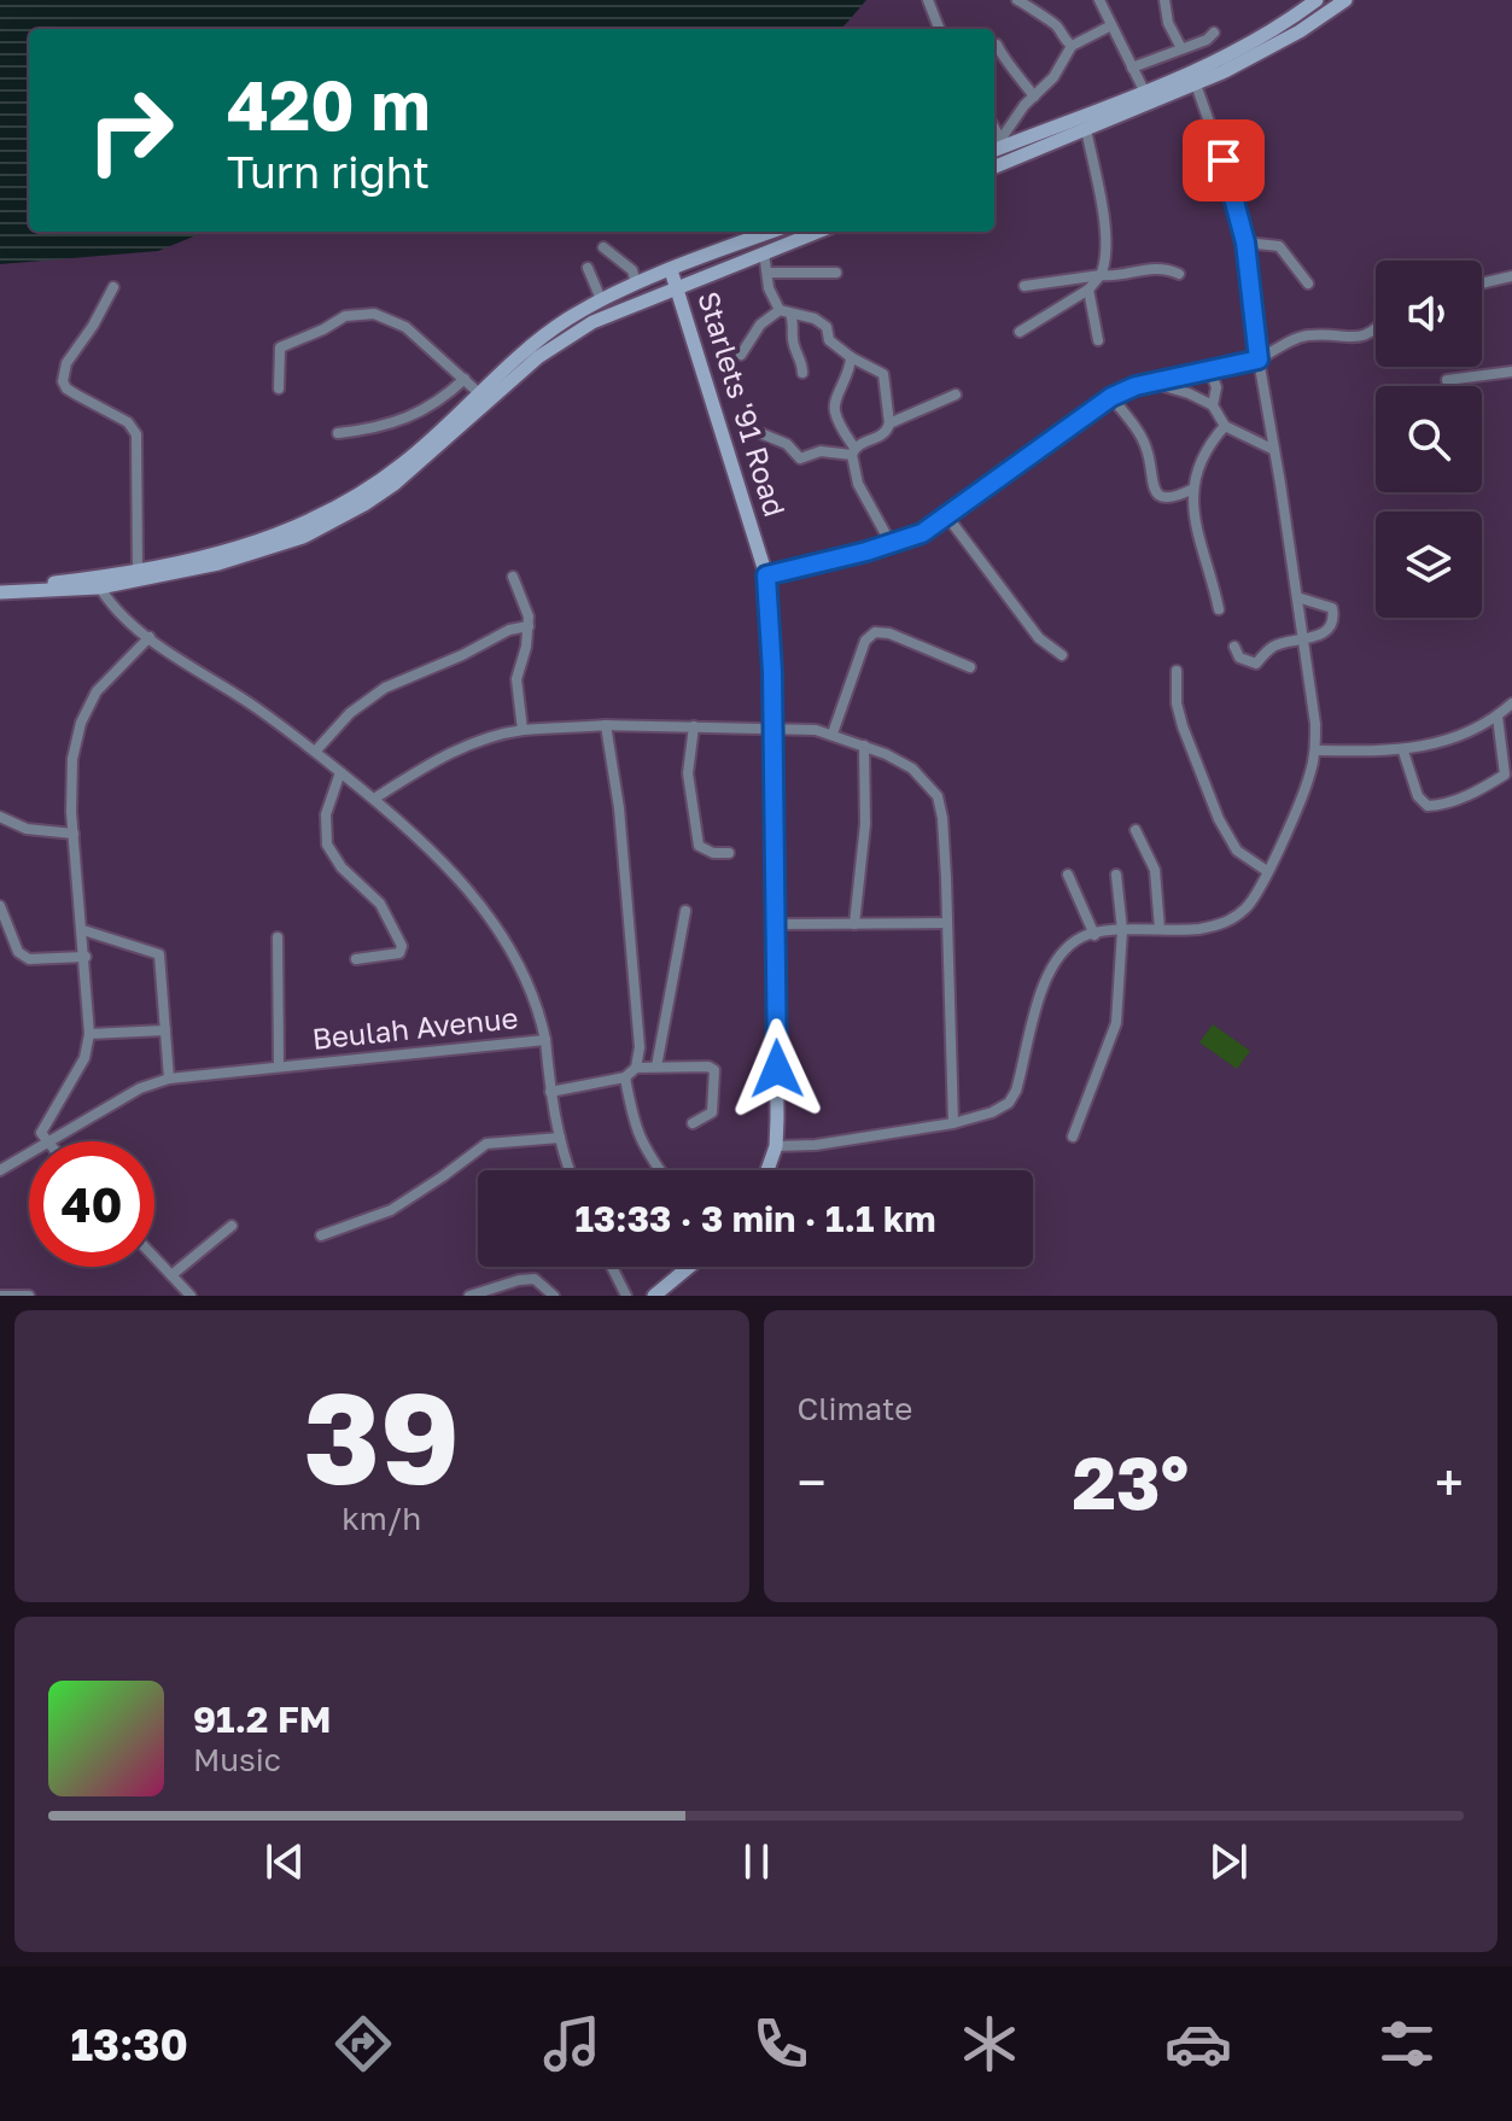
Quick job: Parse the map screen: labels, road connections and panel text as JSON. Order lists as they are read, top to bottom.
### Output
{
  "streets": {
    "street": ["Starlets '91 Road", "Beulah Avenue"]
  },
  "page": {
    "turn": ["420 m", "Turn right"],
    "limit": "40",
    "trip": "13:33 · 3 min · 1.1 km",
    "tile": [
      ["39", "km/h"],
      "Climate"
    ],
    "heat": ["−", "23°", "+"],
    "song": ["91.2 FM", "Music"],
    "tabs": "13:30"
  }
}
